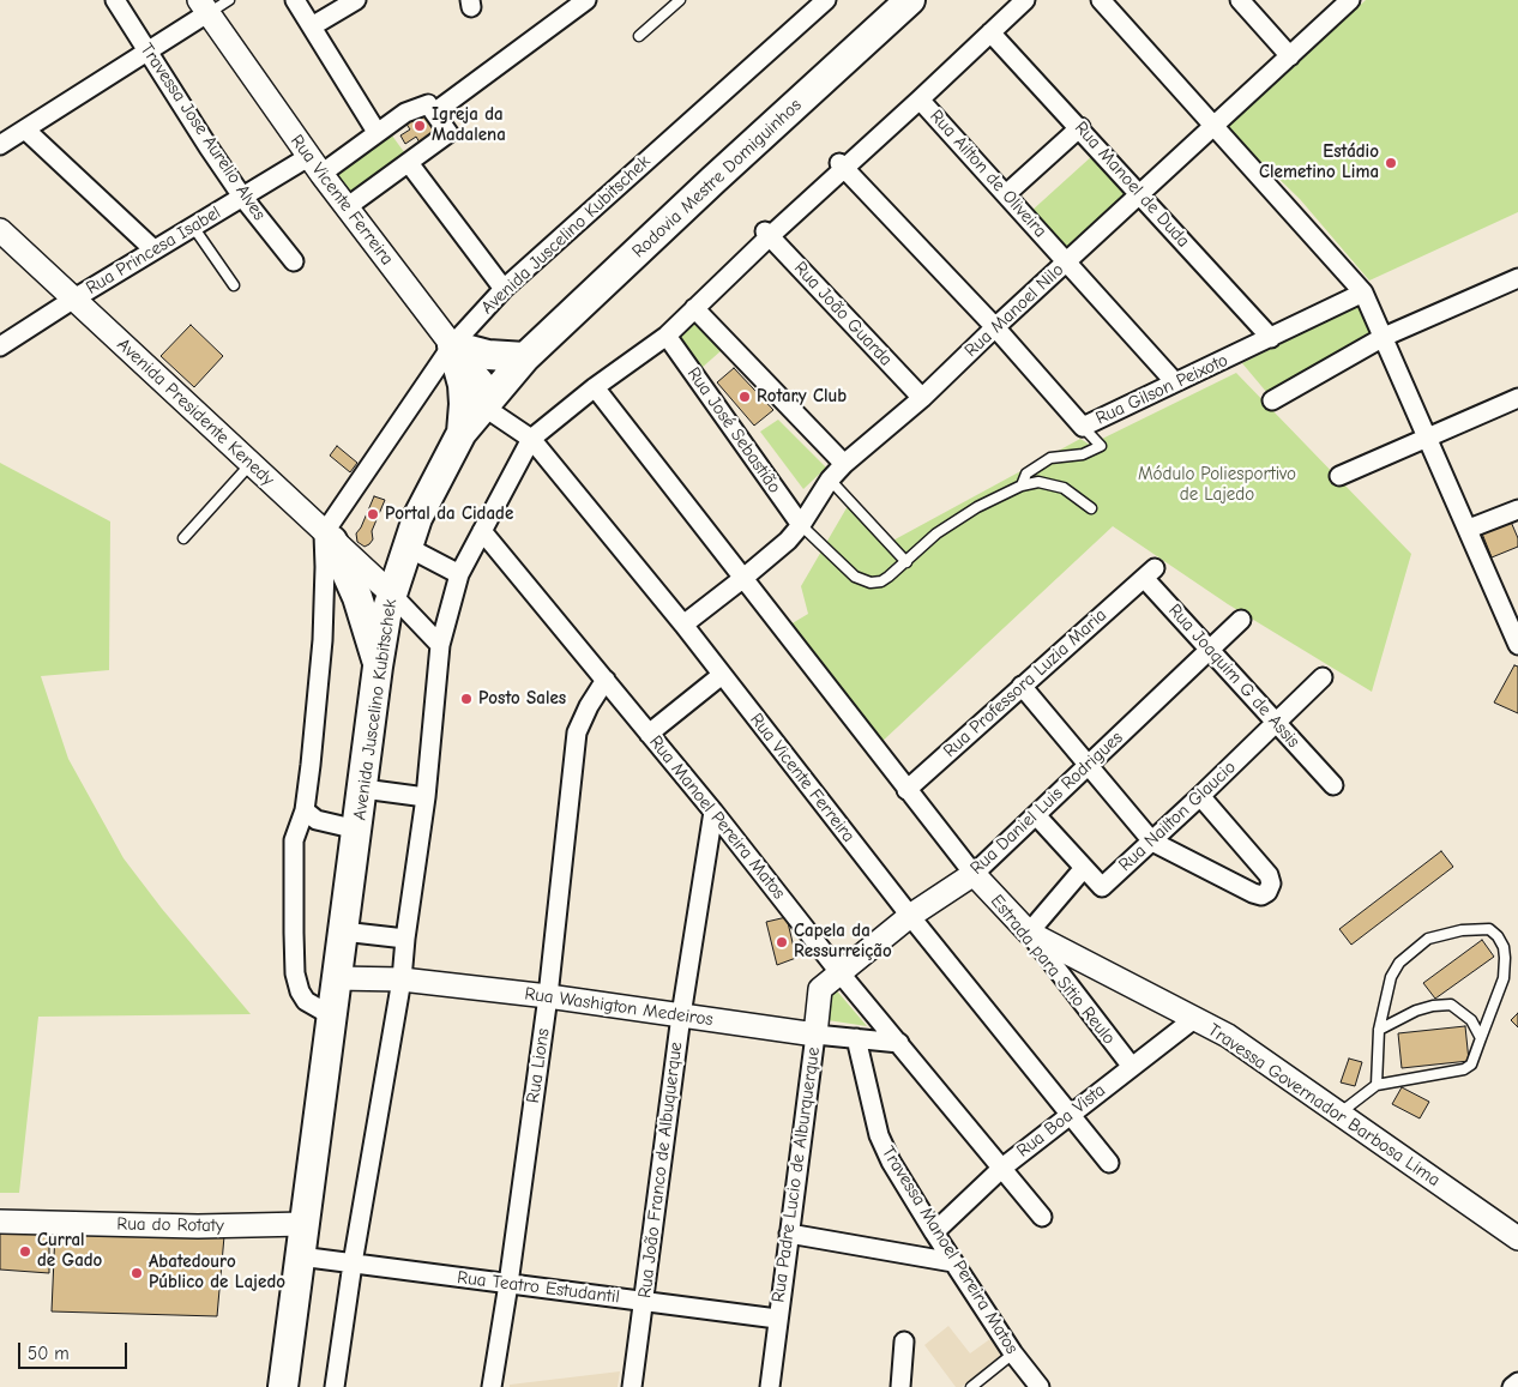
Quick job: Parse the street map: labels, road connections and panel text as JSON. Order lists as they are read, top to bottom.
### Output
{
  "streets": {
    "main road": ["Rodovia Mestre Domiguinhos", "Avenida Juscelino Kubitschek"],
    "street": [
      "Travessa Jose Aurelio Alves",
      "Rua Ailton de Oliveira",
      "Rua Manoel de Duda",
      "Rua Vicente Ferreira",
      "Rua Princesa Isabel",
      "Rua Manoel Nilo",
      "Rua João Guarda",
      "Rua Gilson Peixoto",
      "Avenida Presidente Kenedy",
      "Rua José Sebastião",
      "Rua Joaquim G de Assis",
      "Rua Professora Luzia Maria",
      "Rua Daniel Luis Rodrigues",
      "Rua Nailton Glaucio",
      "Rua Manoel Pereira Matos",
      "Estrada para Sitio Reulo",
      "Rua Washigton Medeiros",
      "Rua Lions",
      "Travessa Governador Barbosa Lima",
      "Rua Boa Vista",
      "Rua João Franco de Albuquerque",
      "Rua Padre Lucio de Alburquerque",
      "Rua do Rotaty",
      "Travessa Manoel Pereira Matos",
      "Rua Teatro Estudantil"
    ]
  },
  "crossings": [
    ["Travessa Jose Aurelio Alves", "Rua Princesa Isabel"],
    ["Rua Ailton de Oliveira", "Rua Manoel Nilo"],
    ["Rua Ailton de Oliveira", "Rua Gilson Peixoto"],
    ["Rodovia Mestre Domiguinhos", "Avenida Juscelino Kubitschek"],
    ["Rua Manoel de Duda", "Rua Manoel Nilo"],
    ["Rua Manoel de Duda", "Rua Gilson Peixoto"],
    ["Rua Vicente Ferreira", "Avenida Juscelino Kubitschek"],
    ["Rua Vicente Ferreira", "Rua Princesa Isabel"],
    ["Rua Vicente Ferreira", "Rua Manoel Nilo"],
    ["Rua Vicente Ferreira", "Rua Daniel Luis Rodrigues"],
    ["Rua Vicente Ferreira", "Rua Boa Vista"],
    ["Avenida Juscelino Kubitschek", "Avenida Presidente Kenedy"],
    ["Avenida Juscelino Kubitschek", "Rua Washigton Medeiros"],
    ["Avenida Juscelino Kubitschek", "Rua do Rotaty"],
    ["Avenida Juscelino Kubitschek", "Rua Teatro Estudantil"],
    ["Rua Princesa Isabel", "Avenida Presidente Kenedy"],
    ["Rua Manoel Nilo", "Rua João Guarda"],
    ["Rua Manoel Nilo", "Rua Gilson Peixoto"],
    ["Rua Manoel Nilo", "Rua José Sebastião"],
    ["Rua Joaquim G de Assis", "Rua Professora Luzia Maria"],
    ["Rua Joaquim G de Assis", "Rua Daniel Luis Rodrigues"],
    ["Rua Joaquim G de Assis", "Rua Nailton Glaucio"],
    ["Rua Daniel Luis Rodrigues", "Rua Nailton Glaucio"],
    ["Rua Daniel Luis Rodrigues", "Rua Manoel Pereira Matos"],
    ["Rua Daniel Luis Rodrigues", "Estrada para Sitio Reulo"],
    ["Rua Daniel Luis Rodrigues", "Rua Padre Lucio de Alburquerque"],
    ["Rua Manoel Pereira Matos", "Rua Washigton Medeiros"],
    ["Rua Manoel Pereira Matos", "Rua Lions"],
    ["Rua Manoel Pereira Matos", "Rua Boa Vista"],
    ["Rua Manoel Pereira Matos", "Rua João Franco de Albuquerque"],
    ["Rua Manoel Pereira Matos", "Rua Padre Lucio de Alburquerque"],
    ["Estrada para Sitio Reulo", "Travessa Governador Barbosa Lima"],
    ["Estrada para Sitio Reulo", "Rua Boa Vista"],
    ["Rua Washigton Medeiros", "Rua Lions"],
    ["Rua Washigton Medeiros", "Rua João Franco de Albuquerque"],
    ["Rua Washigton Medeiros", "Rua Padre Lucio de Alburquerque"],
    ["Rua Washigton Medeiros", "Travessa Manoel Pereira Matos"],
    ["Rua Lions", "Rua Teatro Estudantil"],
    ["Travessa Governador Barbosa Lima", "Rua Boa Vista"],
    ["Rua Boa Vista", "Travessa Manoel Pereira Matos"],
    ["Rua João Franco de Albuquerque", "Rua Teatro Estudantil"],
    ["Rua Padre Lucio de Alburquerque", "Rua Teatro Estudantil"]
  ],
  "parks": ["Módulo Poliesportivo de Lajedo"],
  "places": [
    "Igreja da Madalena",
    "Estádio Clemetino Lima",
    "Rotary Club",
    "Portal da Cidade",
    "Posto Sales",
    "Capela da Ressurreição",
    "Curral de Gado",
    "Abatedouro Público de Lajedo"
  ],
  "scale_bar": "50 m"
}
